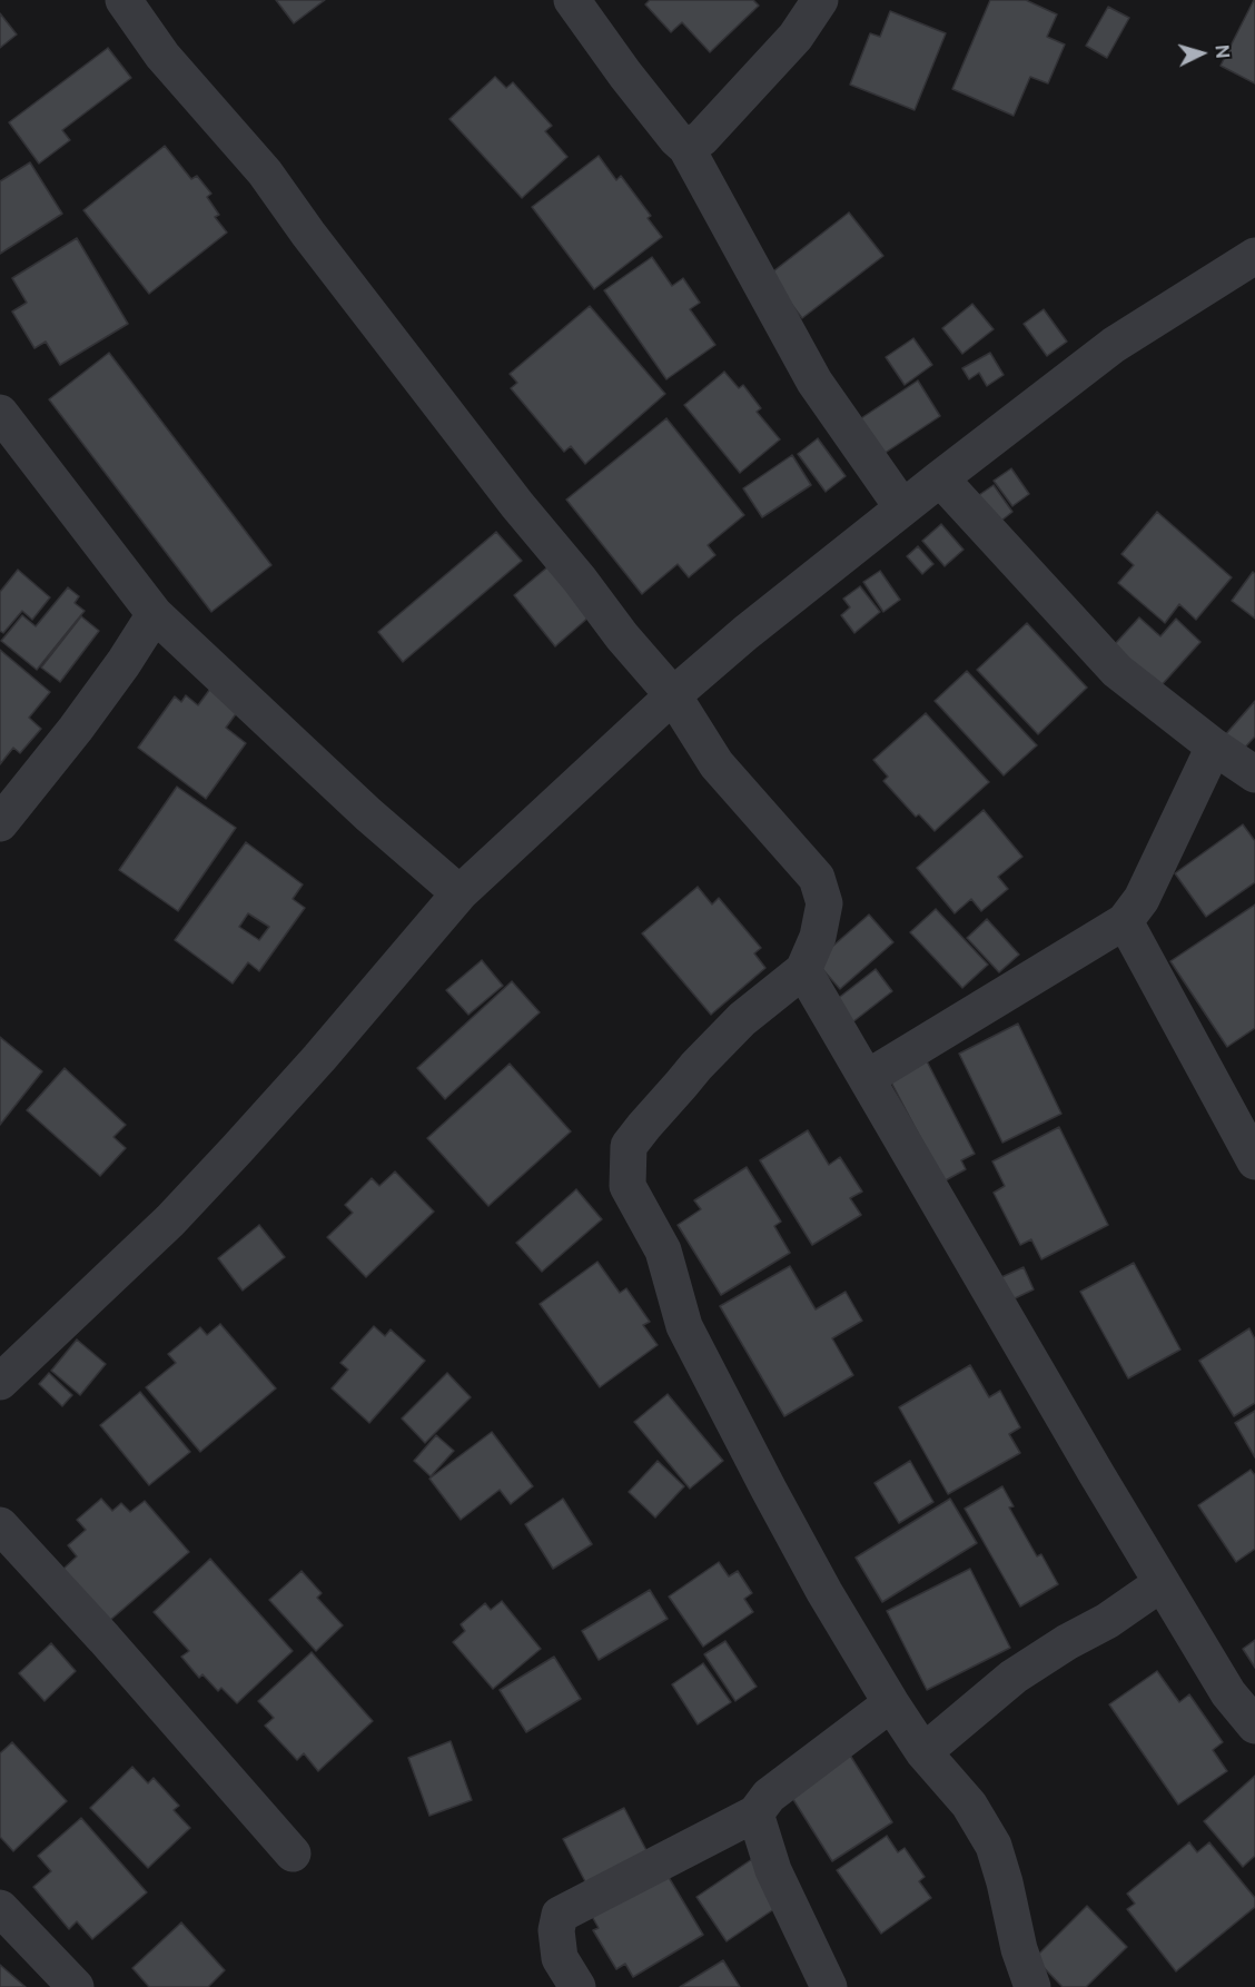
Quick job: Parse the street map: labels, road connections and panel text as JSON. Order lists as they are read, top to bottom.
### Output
{
  "north": "right"
}
